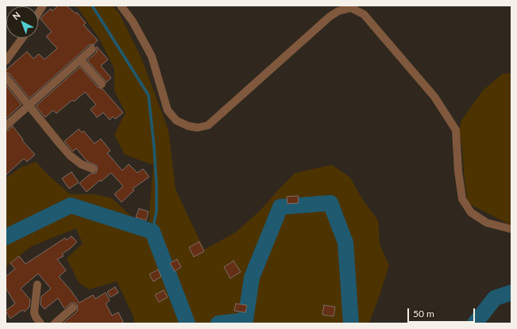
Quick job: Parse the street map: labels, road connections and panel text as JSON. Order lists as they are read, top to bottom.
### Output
{
  "scale_bar": "50 m",
  "north": "top left"
}
